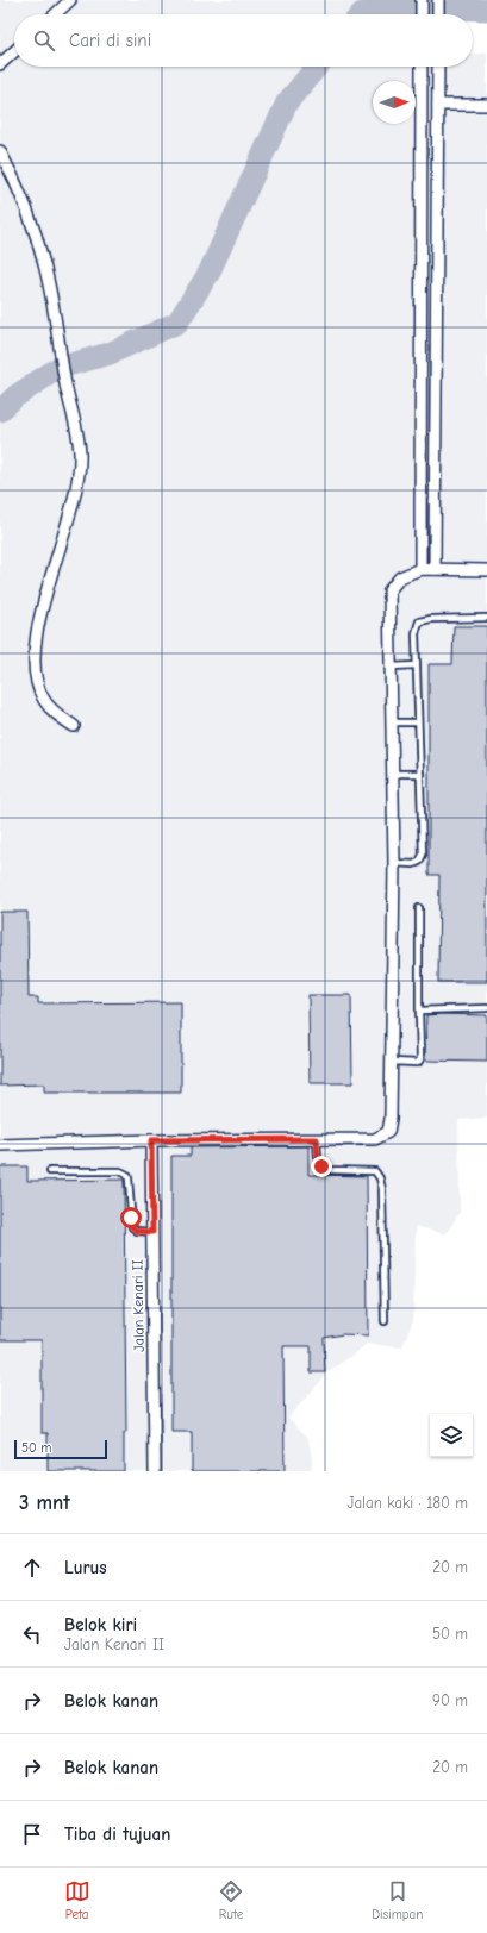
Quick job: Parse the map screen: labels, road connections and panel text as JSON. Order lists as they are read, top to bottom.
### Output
{
  "streets": {
    "street": ["Jalan Kenari II"]
  },
  "scale_bar": "50 m",
  "north": "right",
  "page": {
    "search": "Cari di sini",
    "scale": "50 m",
    "heading": ["3 mnt", "Jalan kaki · 180 m"],
    "list": [
      ["Lurus", "20 m"],
      ["Belok kiri", "Jalan Kenari II", "50 m"],
      ["Belok kanan", "90 m"],
      ["Belok kanan", "20 m"],
      "Tiba di tujuan"
    ],
    "nav": ["Peta", "Rute", "Disimpan"]
  }
}
